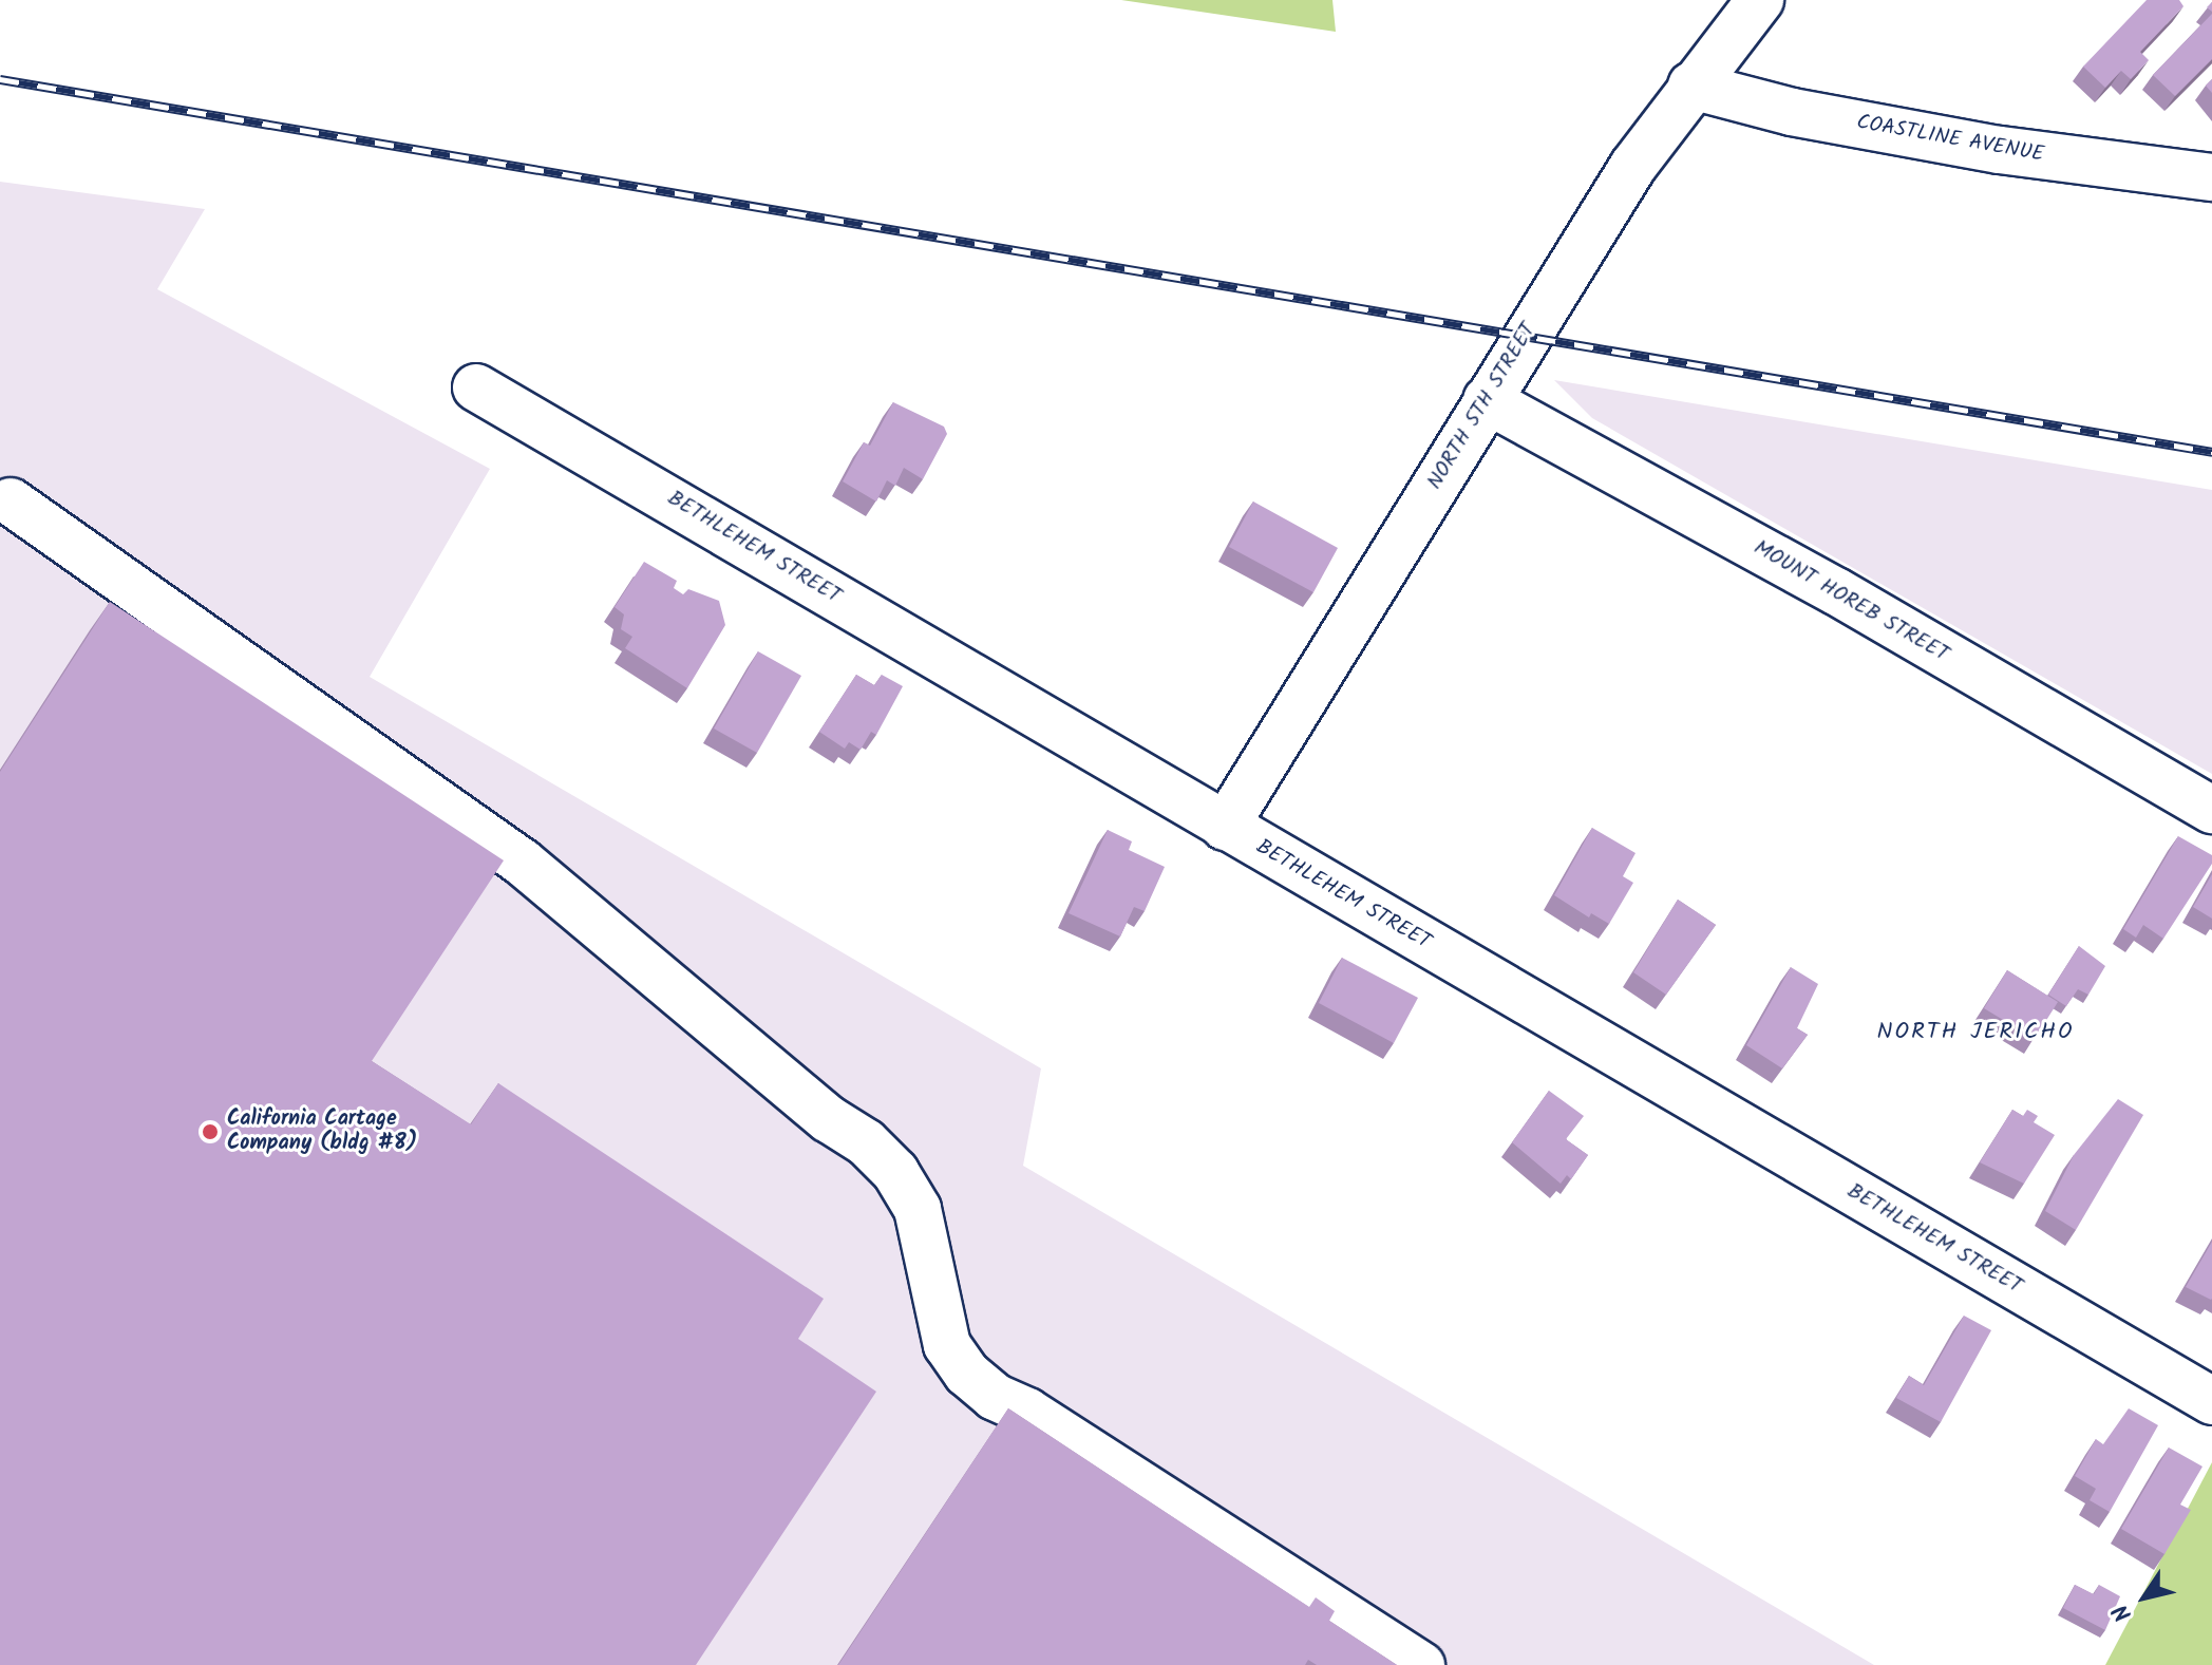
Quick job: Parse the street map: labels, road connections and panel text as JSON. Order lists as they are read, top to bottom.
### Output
{
  "streets": {
    "street": [
      "COASTLINE AVENUE",
      "NORTH 5TH STREET",
      "BETHLEHEM STREET",
      "MOUNT HOREB STREET"
    ]
  },
  "crossings": [
    ["COASTLINE AVENUE", "NORTH 5TH STREET"],
    ["NORTH 5TH STREET", "BETHLEHEM STREET"],
    ["NORTH 5TH STREET", "MOUNT HOREB STREET"]
  ],
  "districts": ["NORTH JERICHO"],
  "places": ["California Cartage Company (bldg #8)"],
  "north": "bottom left"
}
